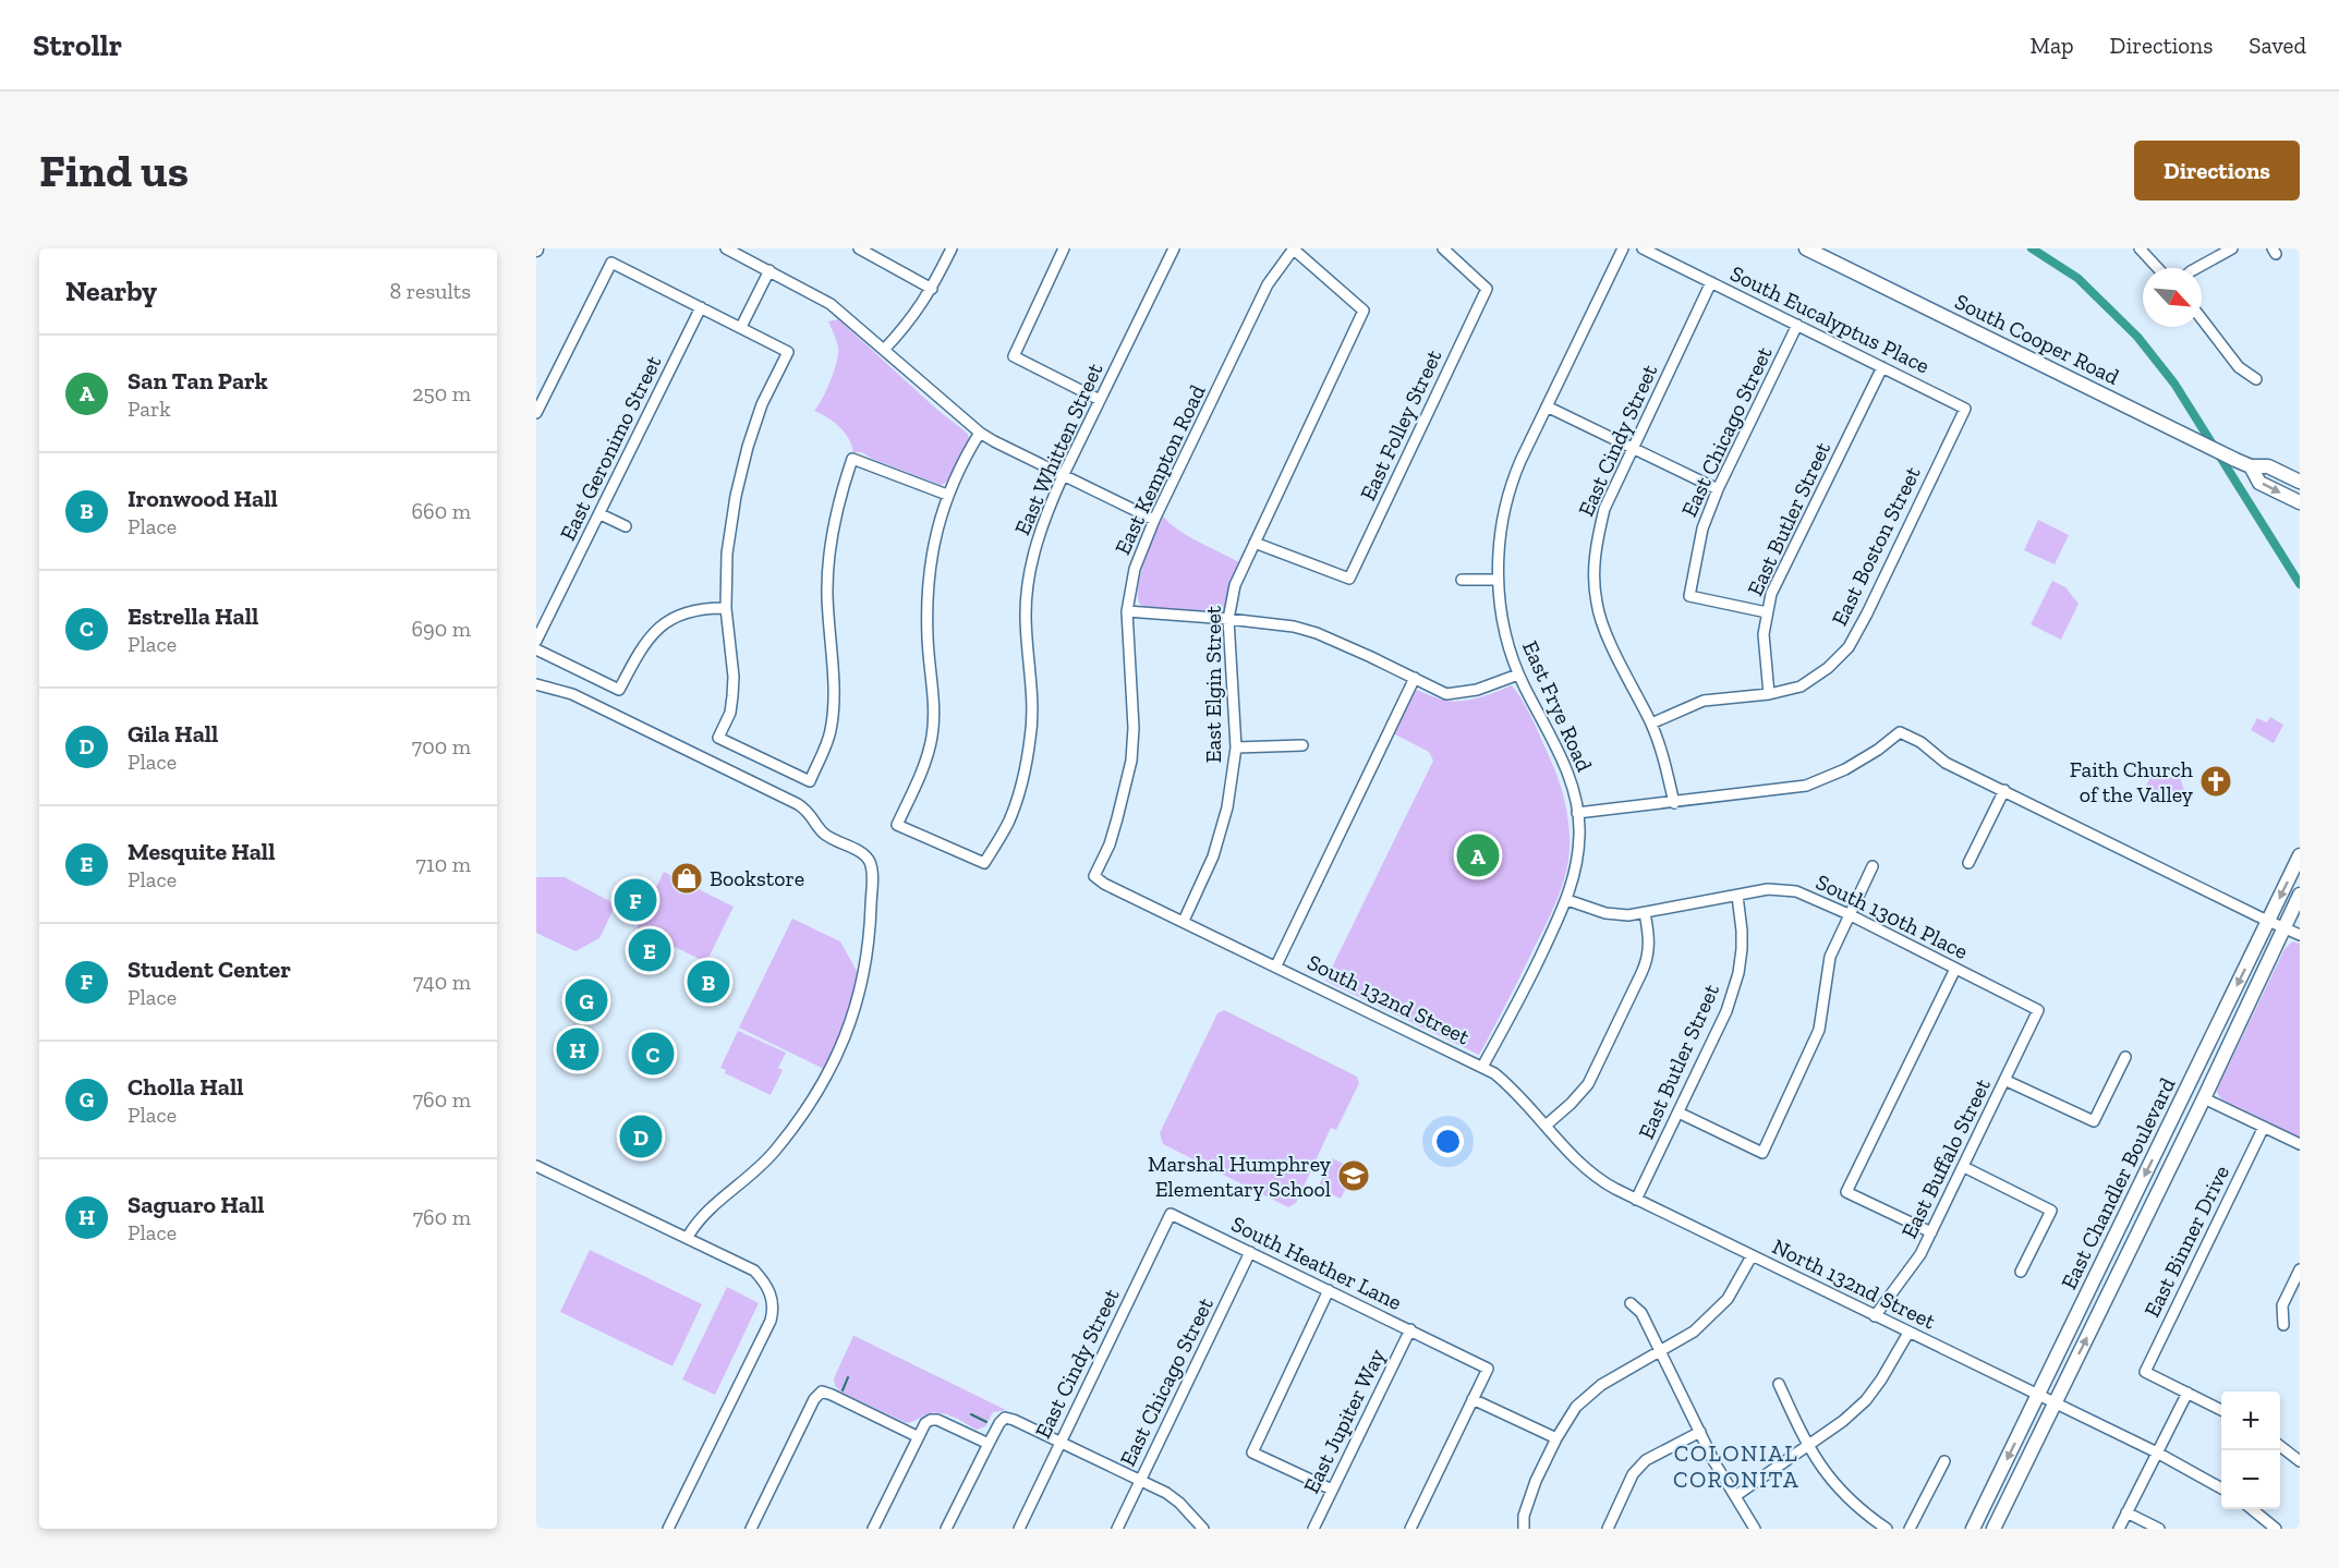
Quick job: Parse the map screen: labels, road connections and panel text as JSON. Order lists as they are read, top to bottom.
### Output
{
  "streets": {
    "main road": ["South Cooper Road", "East Chandler Boulevard"],
    "street": [
      "South Eucalyptus Place",
      "East Folley Street",
      "East Chicago Street",
      "East Cindy Street",
      "East Geronimo Street",
      "East Whitten Street",
      "East Kempton Road",
      "East Butler Street",
      "East Boston Street",
      "East Elgin Street",
      "East Frye Road",
      "South 130th Place",
      "South 132nd Street",
      "East Buffalo Street",
      "East Binner Drive",
      "South Heather Lane",
      "North 132nd Street",
      "East Jupiter Way"
    ]
  },
  "crossings": [
    ["South Eucalyptus Place", "East Chicago Street"],
    ["South Eucalyptus Place", "East Cindy Street"],
    ["South Eucalyptus Place", "East Butler Street"],
    ["South Eucalyptus Place", "East Boston Street"],
    ["East Folley Street", "East Elgin Street"],
    ["East Chicago Street", "East Butler Street"],
    ["East Chicago Street", "South Heather Lane"],
    ["East Cindy Street", "East Boston Street"],
    ["East Cindy Street", "South Heather Lane"],
    ["East Kempton Road", "East Elgin Street"],
    ["East Kempton Road", "South 132nd Street"],
    ["East Butler Street", "East Boston Street"],
    ["East Butler Street", "South 130th Place"],
    ["East Butler Street", "South 132nd Street"],
    ["East Butler Street", "North 132nd Street"],
    ["East Elgin Street", "South 132nd Street"],
    ["East Frye Road", "South 130th Place"],
    ["East Frye Road", "South 132nd Street"],
    ["South 130th Place", "East Buffalo Street"],
    ["South 132nd Street", "North 132nd Street"],
    ["East Buffalo Street", "North 132nd Street"],
    ["East Chandler Boulevard", "North 132nd Street"],
    ["South Heather Lane", "East Jupiter Way"]
  ],
  "districts": ["COLONIAL CORONITA"],
  "places": {
    "church": ["Faith Church of the Valley"],
    "shop": ["Bookstore"],
    "school or university": ["Marshal Humphrey Elementary School"]
  },
  "north": "bottom right",
  "page": {
    "header": "Strollr",
    "nav": ["Map", "Directions", "Saved"],
    "buttons": "Directions",
    "title": "Find us",
    "heading": ["Nearby", "8 results"],
    "list": [
      {
        "mark": "A",
        "name": "San Tan Park",
        "note": "Park",
        "value": "250 m"
      },
      {
        "mark": "B",
        "name": "Ironwood Hall",
        "note": "Place",
        "value": "660 m"
      },
      {
        "mark": "C",
        "name": "Estrella Hall",
        "note": "Place",
        "value": "690 m"
      },
      {
        "mark": "D",
        "name": "Gila Hall",
        "note": "Place",
        "value": "700 m"
      },
      {
        "mark": "E",
        "name": "Mesquite Hall",
        "note": "Place",
        "value": "710 m"
      },
      {
        "mark": "F",
        "name": "Student Center",
        "note": "Place",
        "value": "740 m"
      },
      {
        "mark": "G",
        "name": "Cholla Hall",
        "note": "Place",
        "value": "760 m"
      },
      {
        "mark": "H",
        "name": "Saguaro Hall",
        "note": "Place",
        "value": "760 m"
      }
    ],
    "pins": [
      "A",
      "F",
      "E",
      "B",
      "G",
      "H",
      "C",
      "D"
    ],
    "map_buttons": ["+", "−"]
  }
}
